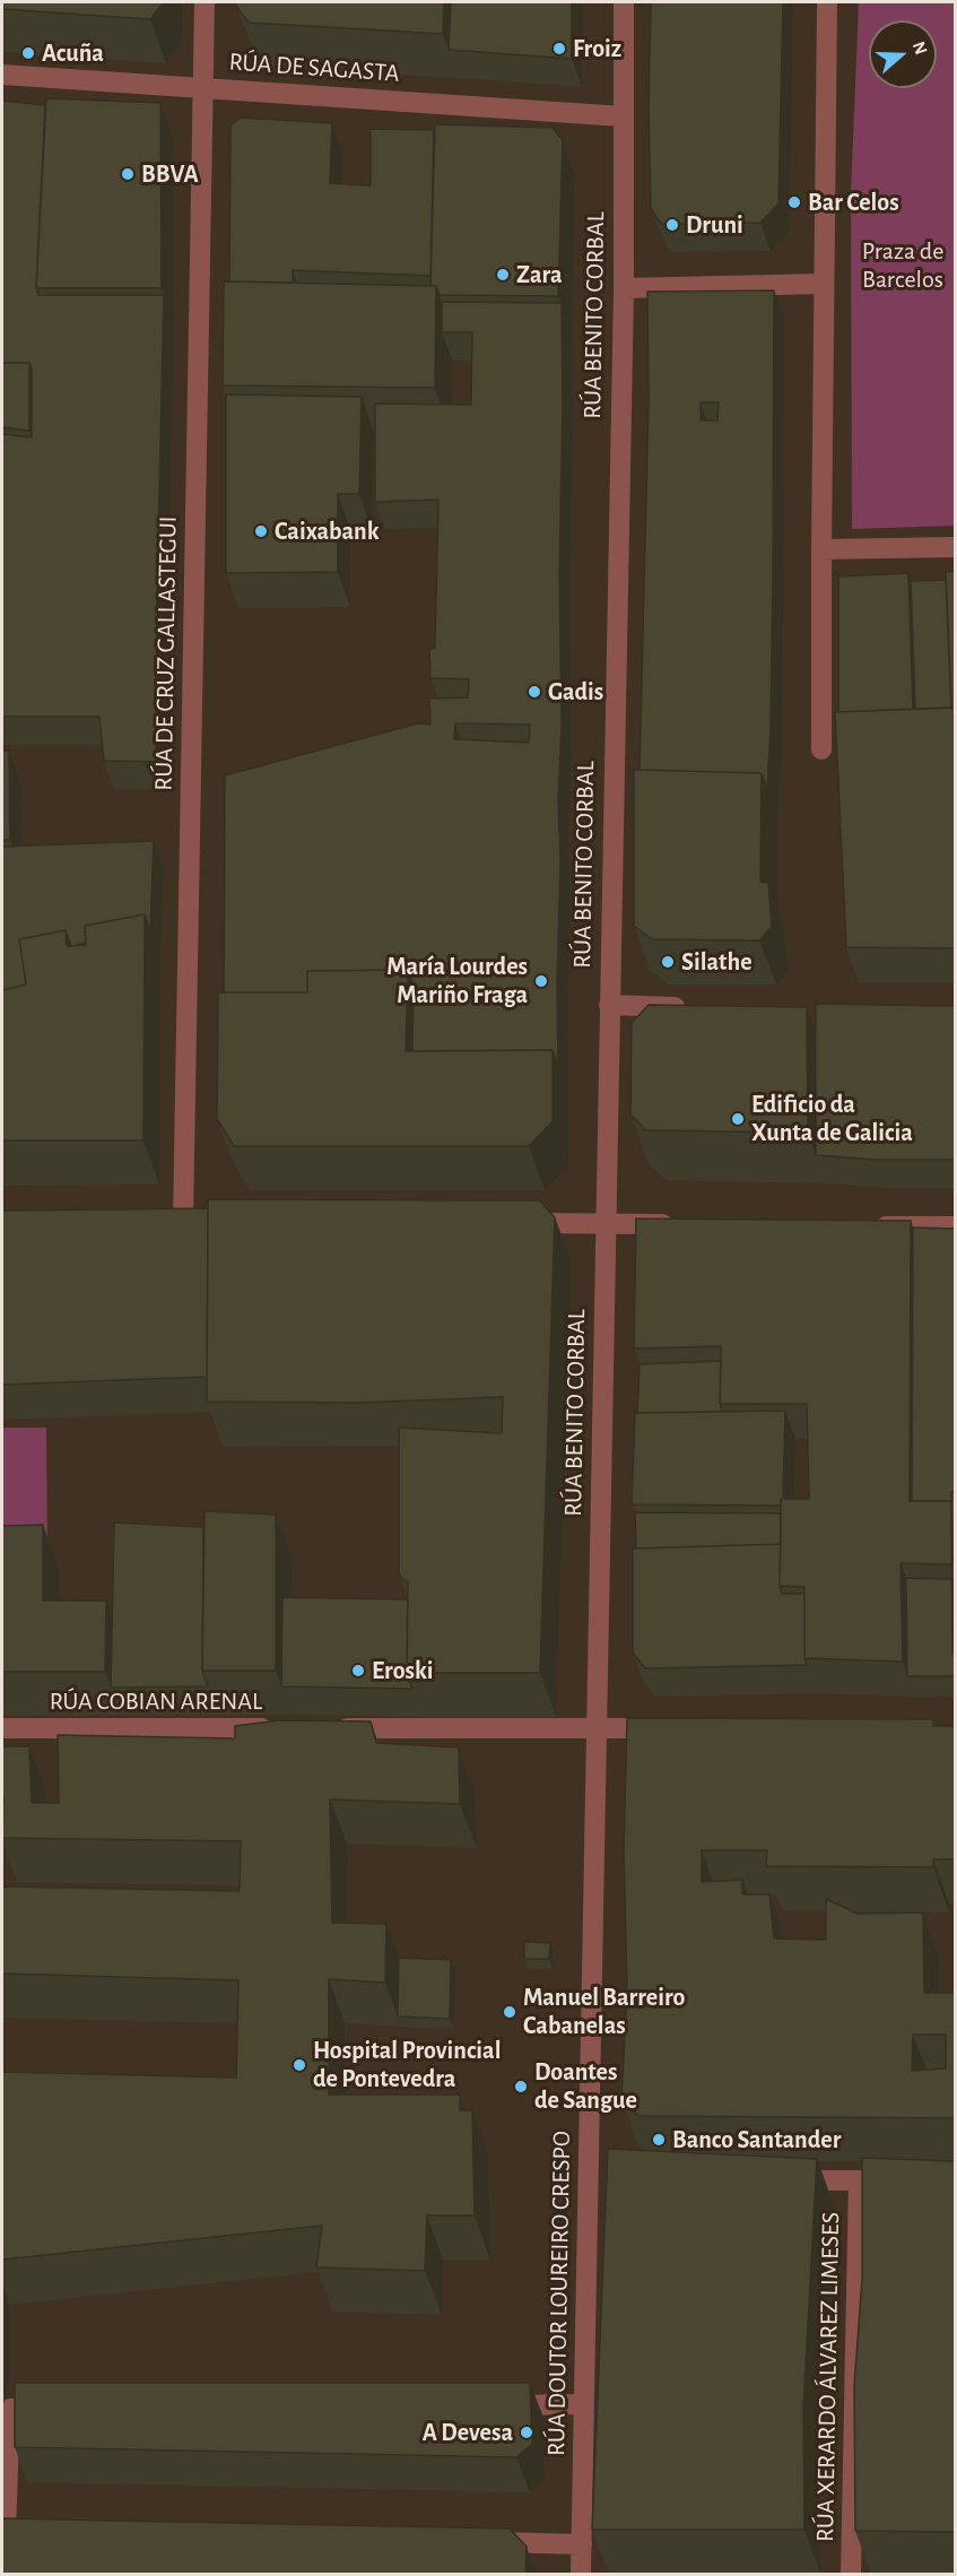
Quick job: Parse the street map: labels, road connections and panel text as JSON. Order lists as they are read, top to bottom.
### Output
{
  "streets": {
    "street": [
      "RÚA DE SAGASTA",
      "RÚA BENITO CORBAL",
      "RÚA DE CRUZ GALLASTEGUI",
      "RÚA COBIAN ARENAL",
      "RÚA DOUTOR LOUREIRO CRESPO",
      "RÚA XERARDO ÁLVAREZ LIMESES"
    ]
  },
  "crossings": [
    ["RÚA DE SAGASTA", "RÚA BENITO CORBAL"],
    ["RÚA DE SAGASTA", "RÚA DE CRUZ GALLASTEGUI"],
    ["RÚA BENITO CORBAL", "RÚA DOUTOR LOUREIRO CRESPO"]
  ],
  "parks": ["Praza de Barcelos"],
  "places": [
    "Froiz",
    "Acuña",
    "BBVA",
    "Bar Celos",
    "Druni",
    "Zara",
    "Caixabank",
    "Gadis",
    "Silathe",
    "María Lourdes Mariño Fraga",
    "Edificio da Xunta de Galicia",
    "Eroski",
    "Manuel Barreiro Cabanelas",
    "Hospital Provincial de Pontevedra",
    "Doantes de Sangue",
    "Banco Santander",
    "A Devesa"
  ],
  "north": "right"
}
